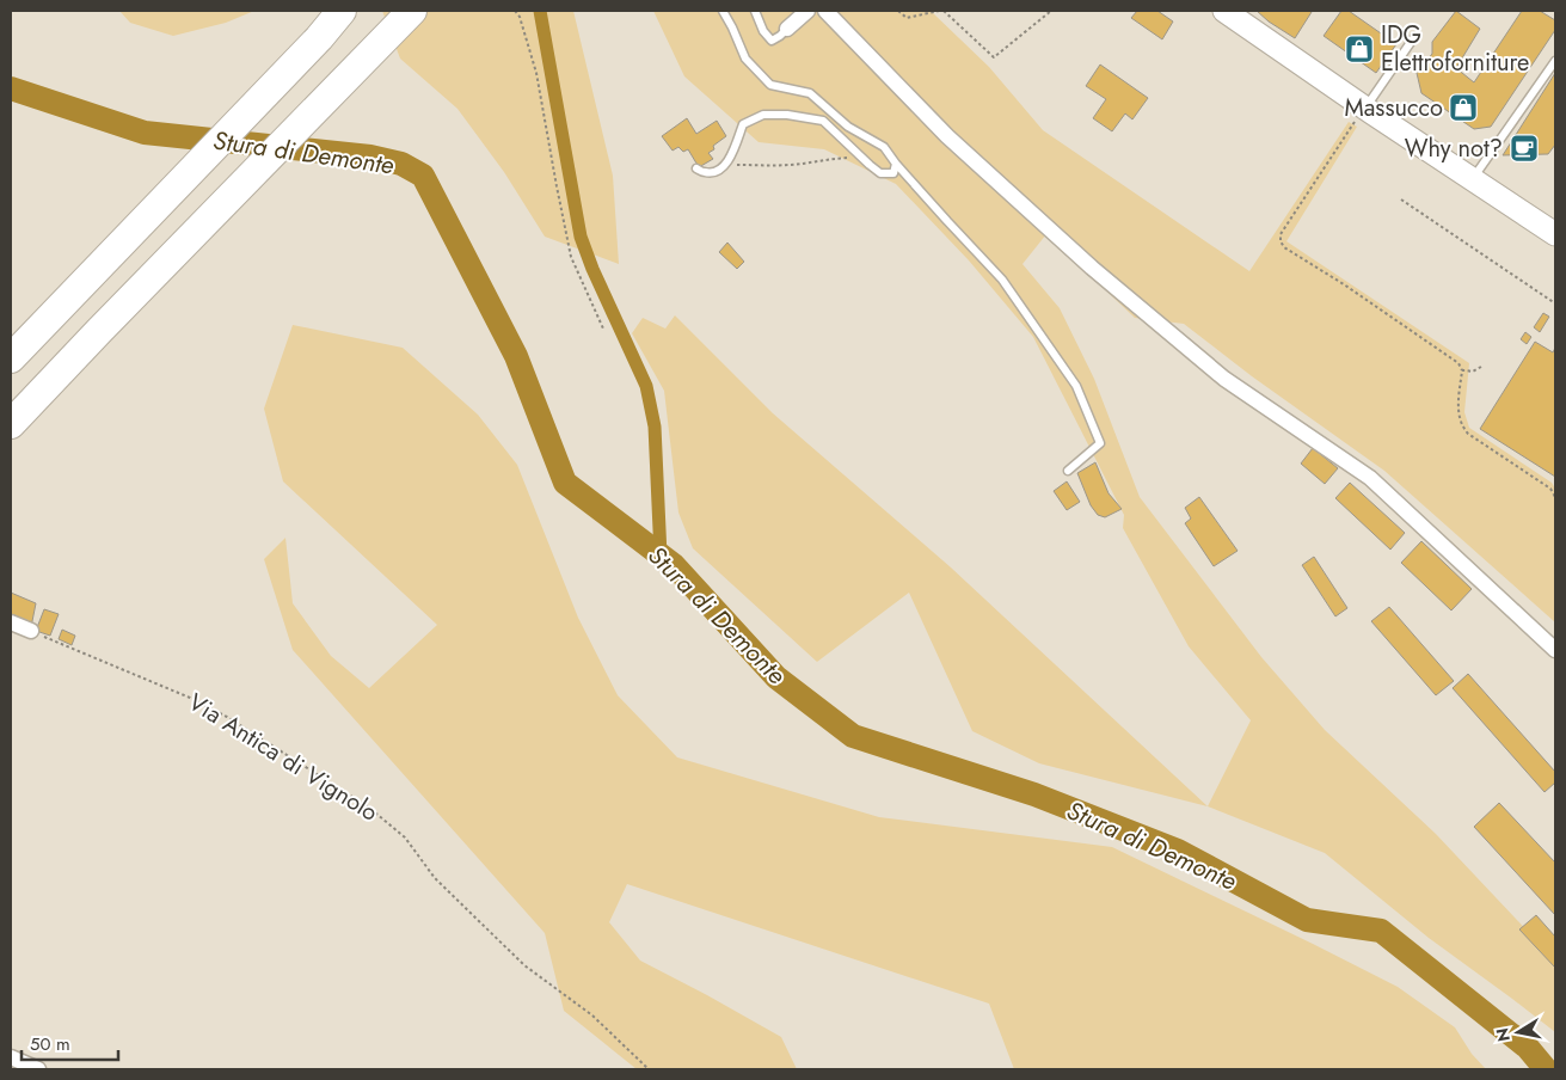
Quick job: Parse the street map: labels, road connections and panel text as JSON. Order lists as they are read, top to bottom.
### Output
{
  "streets": {
    "path": ["Via Antica di Vignolo"]
  },
  "water": ["Stura di Demonte"],
  "places": {
    "shop": ["IDG Elettroforniture", "Massucco"],
    "cafe": ["Why not?"]
  },
  "scale_bar": "50 m",
  "north": "left"
}
